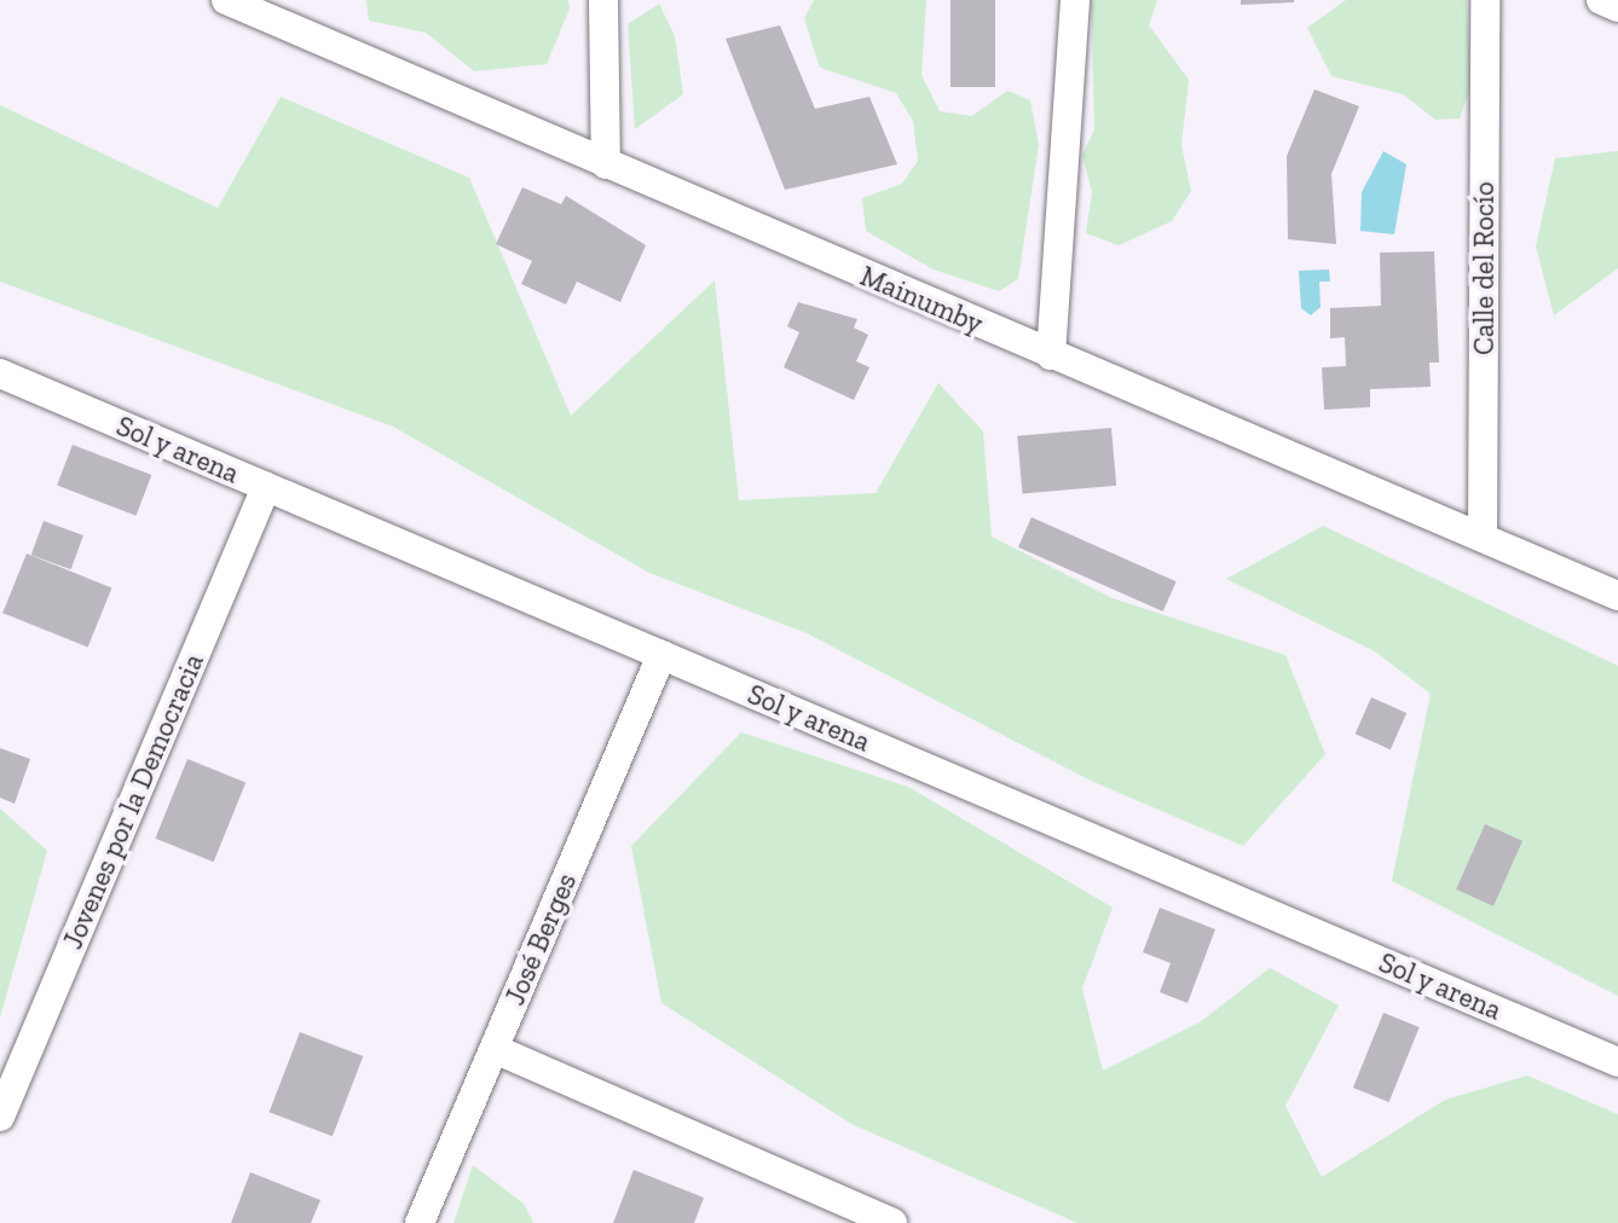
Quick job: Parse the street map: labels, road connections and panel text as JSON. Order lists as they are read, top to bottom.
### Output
{
  "streets": {
    "street": [
      "Calle del Rocío",
      "Mainumby",
      "Sol y arena",
      "Jovenes por la Democracia",
      "José Berges"
    ]
  },
  "crossings": [
    ["Calle del Rocío", "Mainumby"],
    ["Sol y arena", "Jovenes por la Democracia"],
    ["Sol y arena", "José Berges"]
  ]
}
